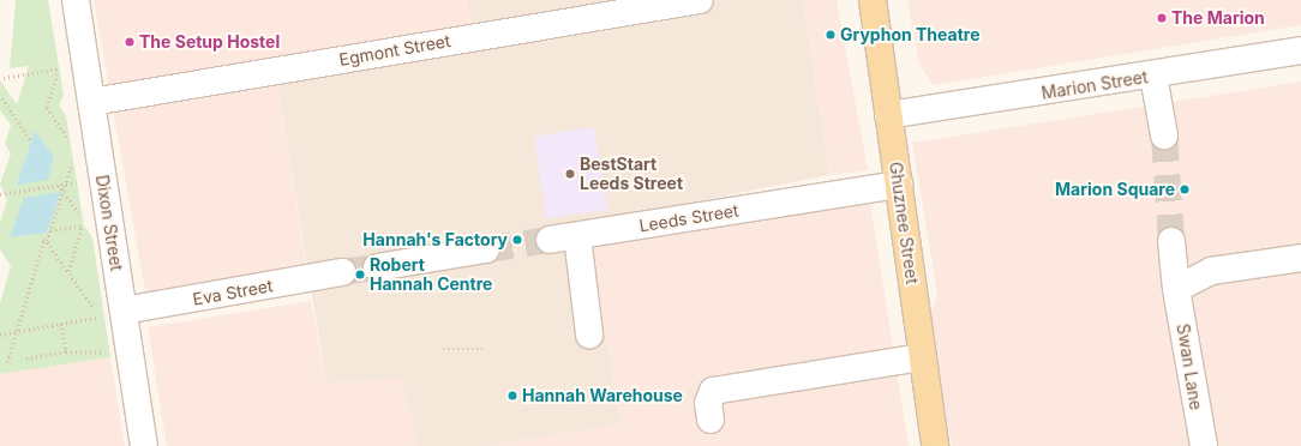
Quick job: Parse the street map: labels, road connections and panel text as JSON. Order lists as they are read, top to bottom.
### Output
{
  "streets": {
    "main road": ["Ghuznee Street"],
    "street": [
      "Egmont Street",
      "Marion Street",
      "Leeds Street",
      "Dixon Street",
      "Eva Street",
      "Swan Lane"
    ]
  },
  "crossings": [
    ["Egmont Street", "Dixon Street"],
    ["Marion Street", "Ghuznee Street"],
    ["Leeds Street", "Ghuznee Street"],
    ["Dixon Street", "Eva Street"]
  ],
  "places": [
    "The Marion",
    "Gryphon Theatre",
    "The Setup Hostel",
    "BestStart Leeds Street",
    "Marion Square",
    "Hannah's Factory",
    "Robert Hannah Centre",
    "Hannah Warehouse"
  ]
}
